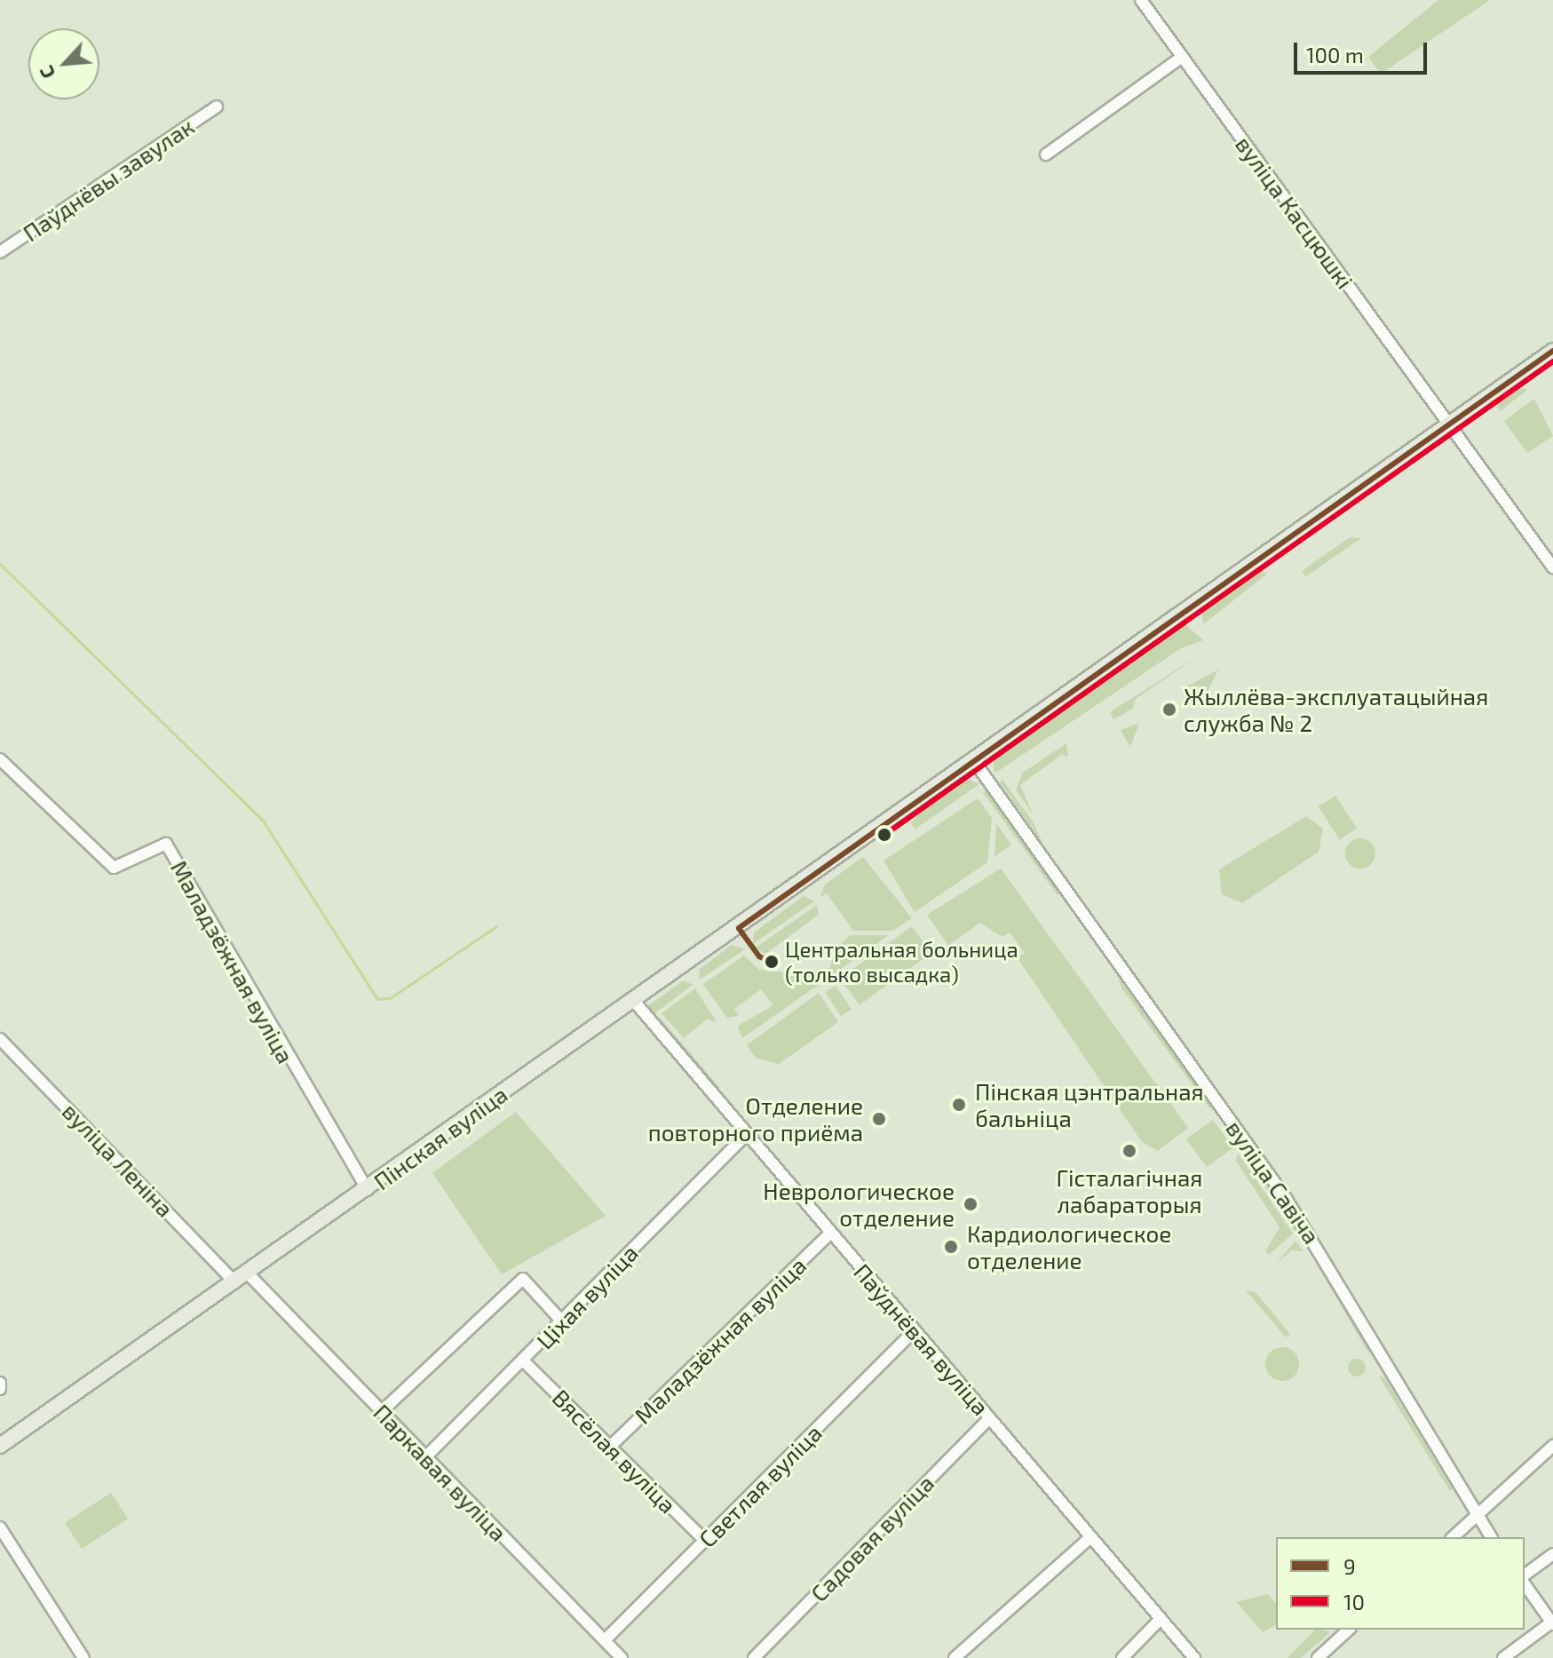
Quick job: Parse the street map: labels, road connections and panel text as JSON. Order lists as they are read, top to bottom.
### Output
{
  "streets": {
    "main road": ["Пінская вуліца"],
    "street": [
      "Паўднёвы завулак",
      "вуліца Касцюшкі",
      "Маладзёжная вуліца",
      "вуліца Леніна",
      "вуліца Савіча",
      "Ціхая вуліца",
      "Паўднёвая вуліца",
      "Вясёлая вуліца",
      "Паркавая вуліца",
      "Светлая вуліца",
      "Садовая вуліца"
    ]
  },
  "crossings": [
    ["вуліца Касцюшкі", "Пінская вуліца"],
    ["Маладзёжная вуліца", "Пінская вуліца"],
    ["Маладзёжная вуліца", "Паўднёвая вуліца"],
    ["Маладзёжная вуліца", "Вясёлая вуліца"],
    ["Пінская вуліца", "вуліца Леніна"],
    ["Пінская вуліца", "вуліца Савіча"],
    ["Пінская вуліца", "Паўднёвая вуліца"],
    ["вуліца Леніна", "Паркавая вуліца"],
    ["Ціхая вуліца", "Паўднёвая вуліца"],
    ["Ціхая вуліца", "Вясёлая вуліца"],
    ["Ціхая вуліца", "Паркавая вуліца"],
    ["Паўднёвая вуліца", "Светлая вуліца"],
    ["Паўднёвая вуліца", "Садовая вуліца"],
    ["Вясёлая вуліца", "Светлая вуліца"],
    ["Паркавая вуліца", "Светлая вуліца"]
  ],
  "places": [
    "Жыллёва-эксплуатацыйная служба № 2",
    "Центральная больница (только высадка)",
    "Пінская цэнтральная бальніца",
    "Отделение повторного приёма",
    "Гісталагічная лабараторыя",
    "Неврологическое отделение",
    "Кардиологическое отделение"
  ],
  "lines": ["transit line 9", "transit line 10"],
  "legend": ["9", "10"],
  "scale_bar": "100 m",
  "north": "bottom left"
}
